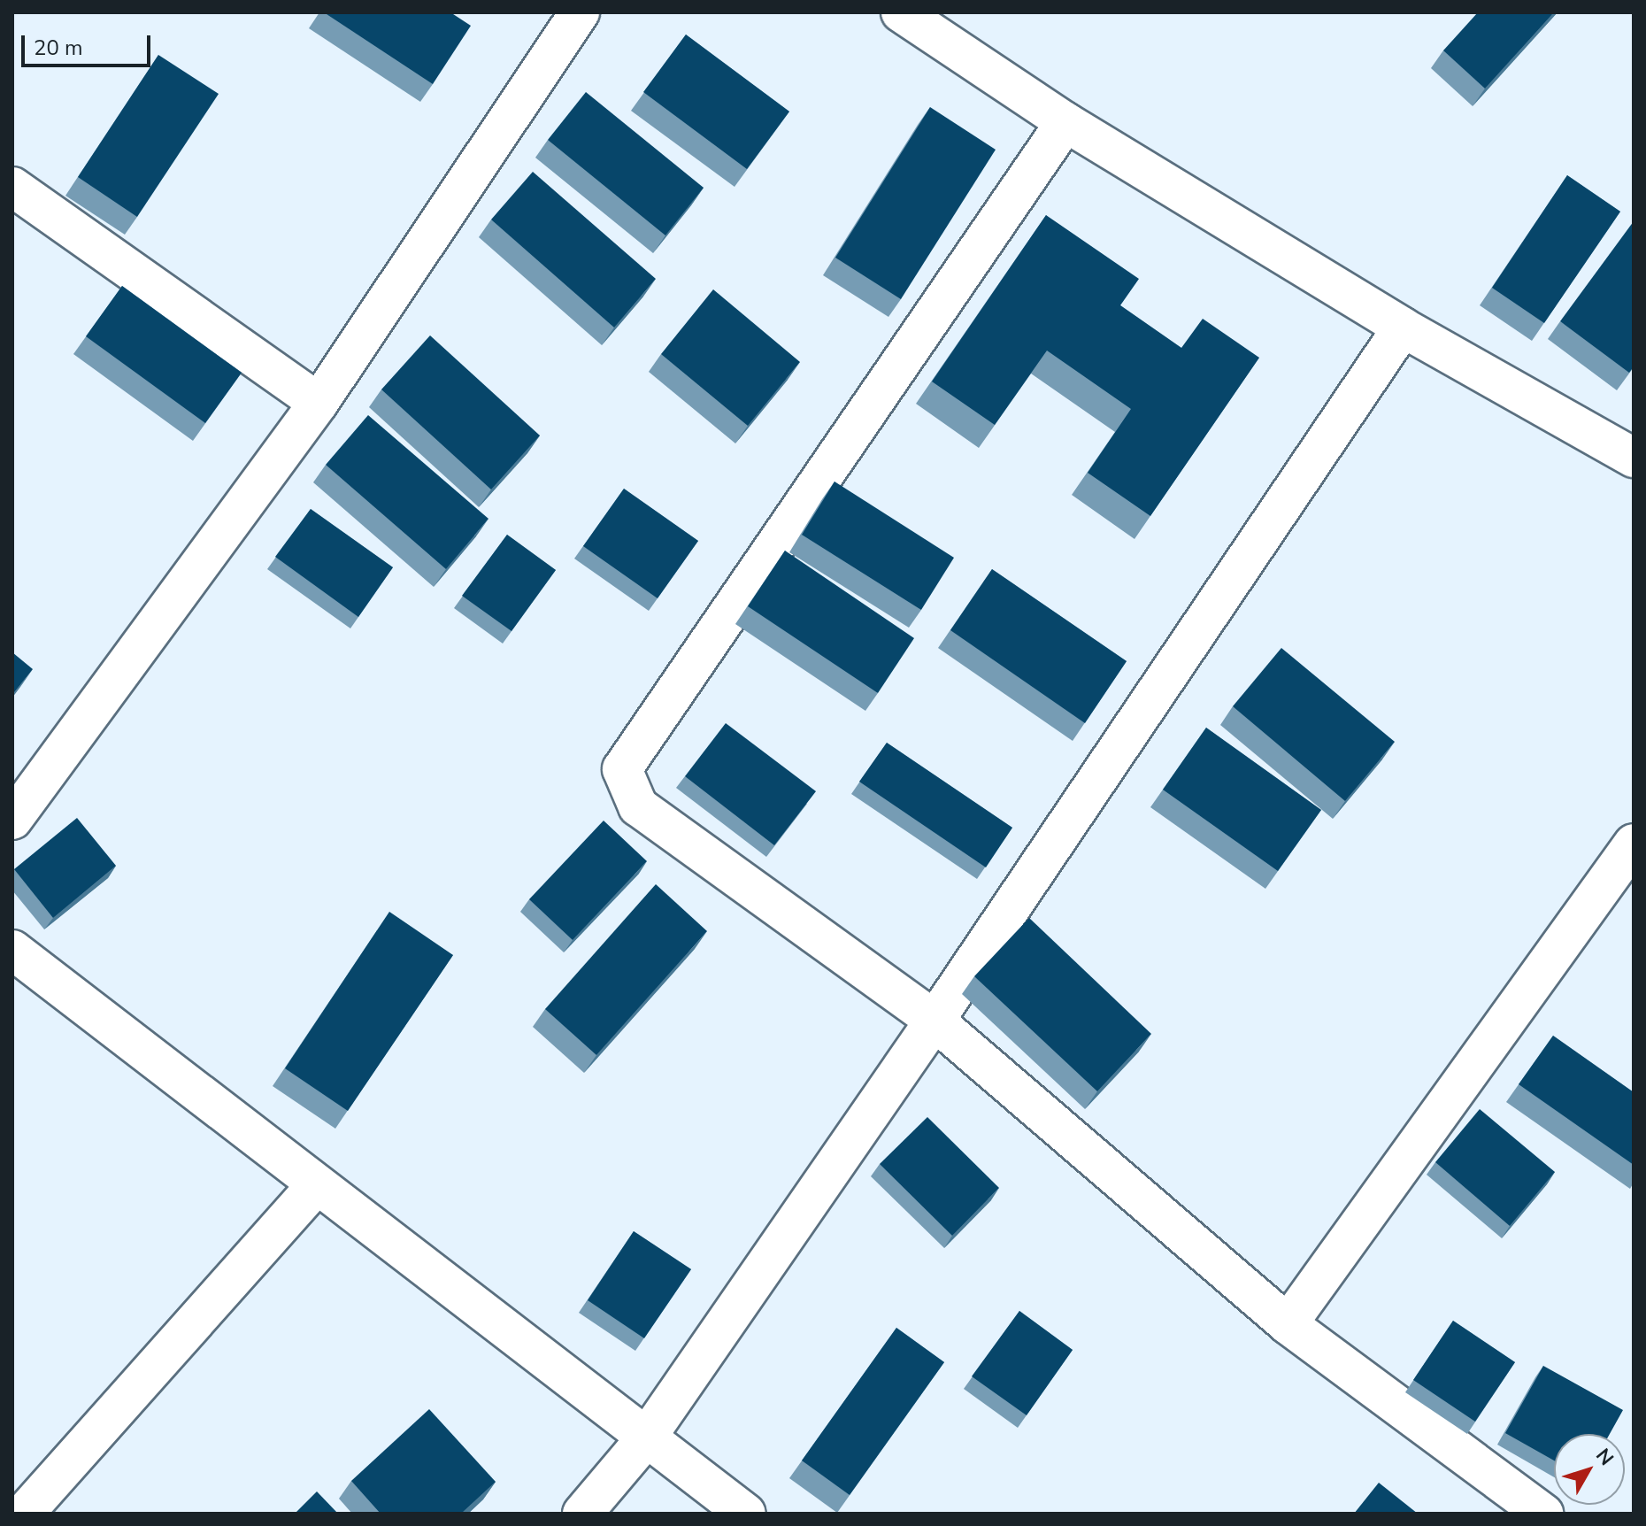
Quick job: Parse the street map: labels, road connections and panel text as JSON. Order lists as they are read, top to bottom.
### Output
{
  "scale_bar": "20 m",
  "north": "top right"
}
